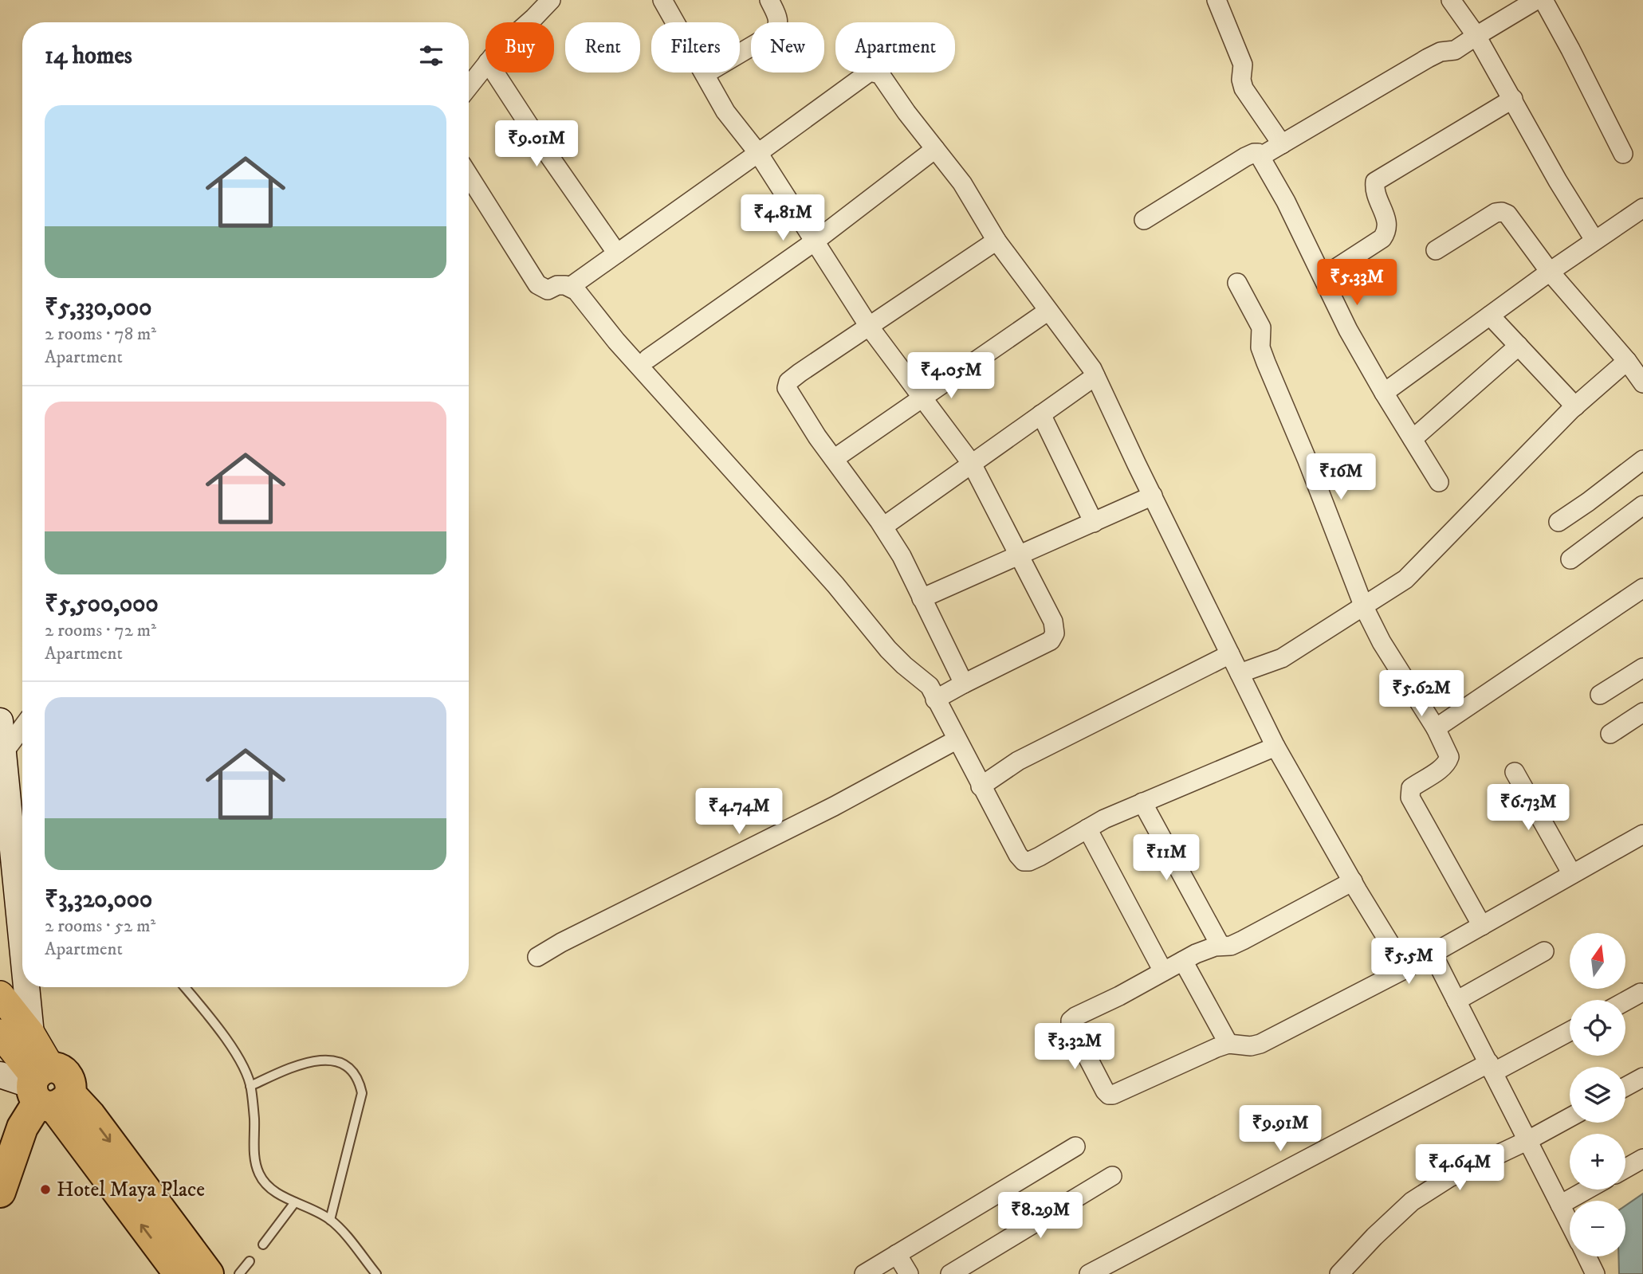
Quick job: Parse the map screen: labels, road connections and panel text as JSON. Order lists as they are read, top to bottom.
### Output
{
  "places": ["Hotel Maya Place"],
  "north": "top",
  "page": {
    "chip": [
      "Buy",
      "Rent",
      "Filters",
      "New",
      "Apartment"
    ],
    "heading": "14 homes",
    "list": [
      {
        "name": "₹5,330,000",
        "note": "2 rooms · 78 m² · Apartment"
      },
      {
        "name": "₹5,500,000",
        "note": "2 rooms · 72 m² · Apartment"
      },
      {
        "name": "₹3,320,000",
        "note": "2 rooms · 52 m² · Apartment"
      }
    ],
    "price": [
      "₹9.01M",
      "₹4.81M",
      "₹5.33M",
      "₹4.05M",
      "₹16M",
      "₹5.62M",
      "₹6.73M",
      "₹4.74M",
      "₹11M",
      "₹5.5M",
      "₹3.32M",
      "₹9.91M",
      "₹4.64M",
      "₹8.29M"
    ],
    "map_buttons": ["+", "−"]
  }
}
